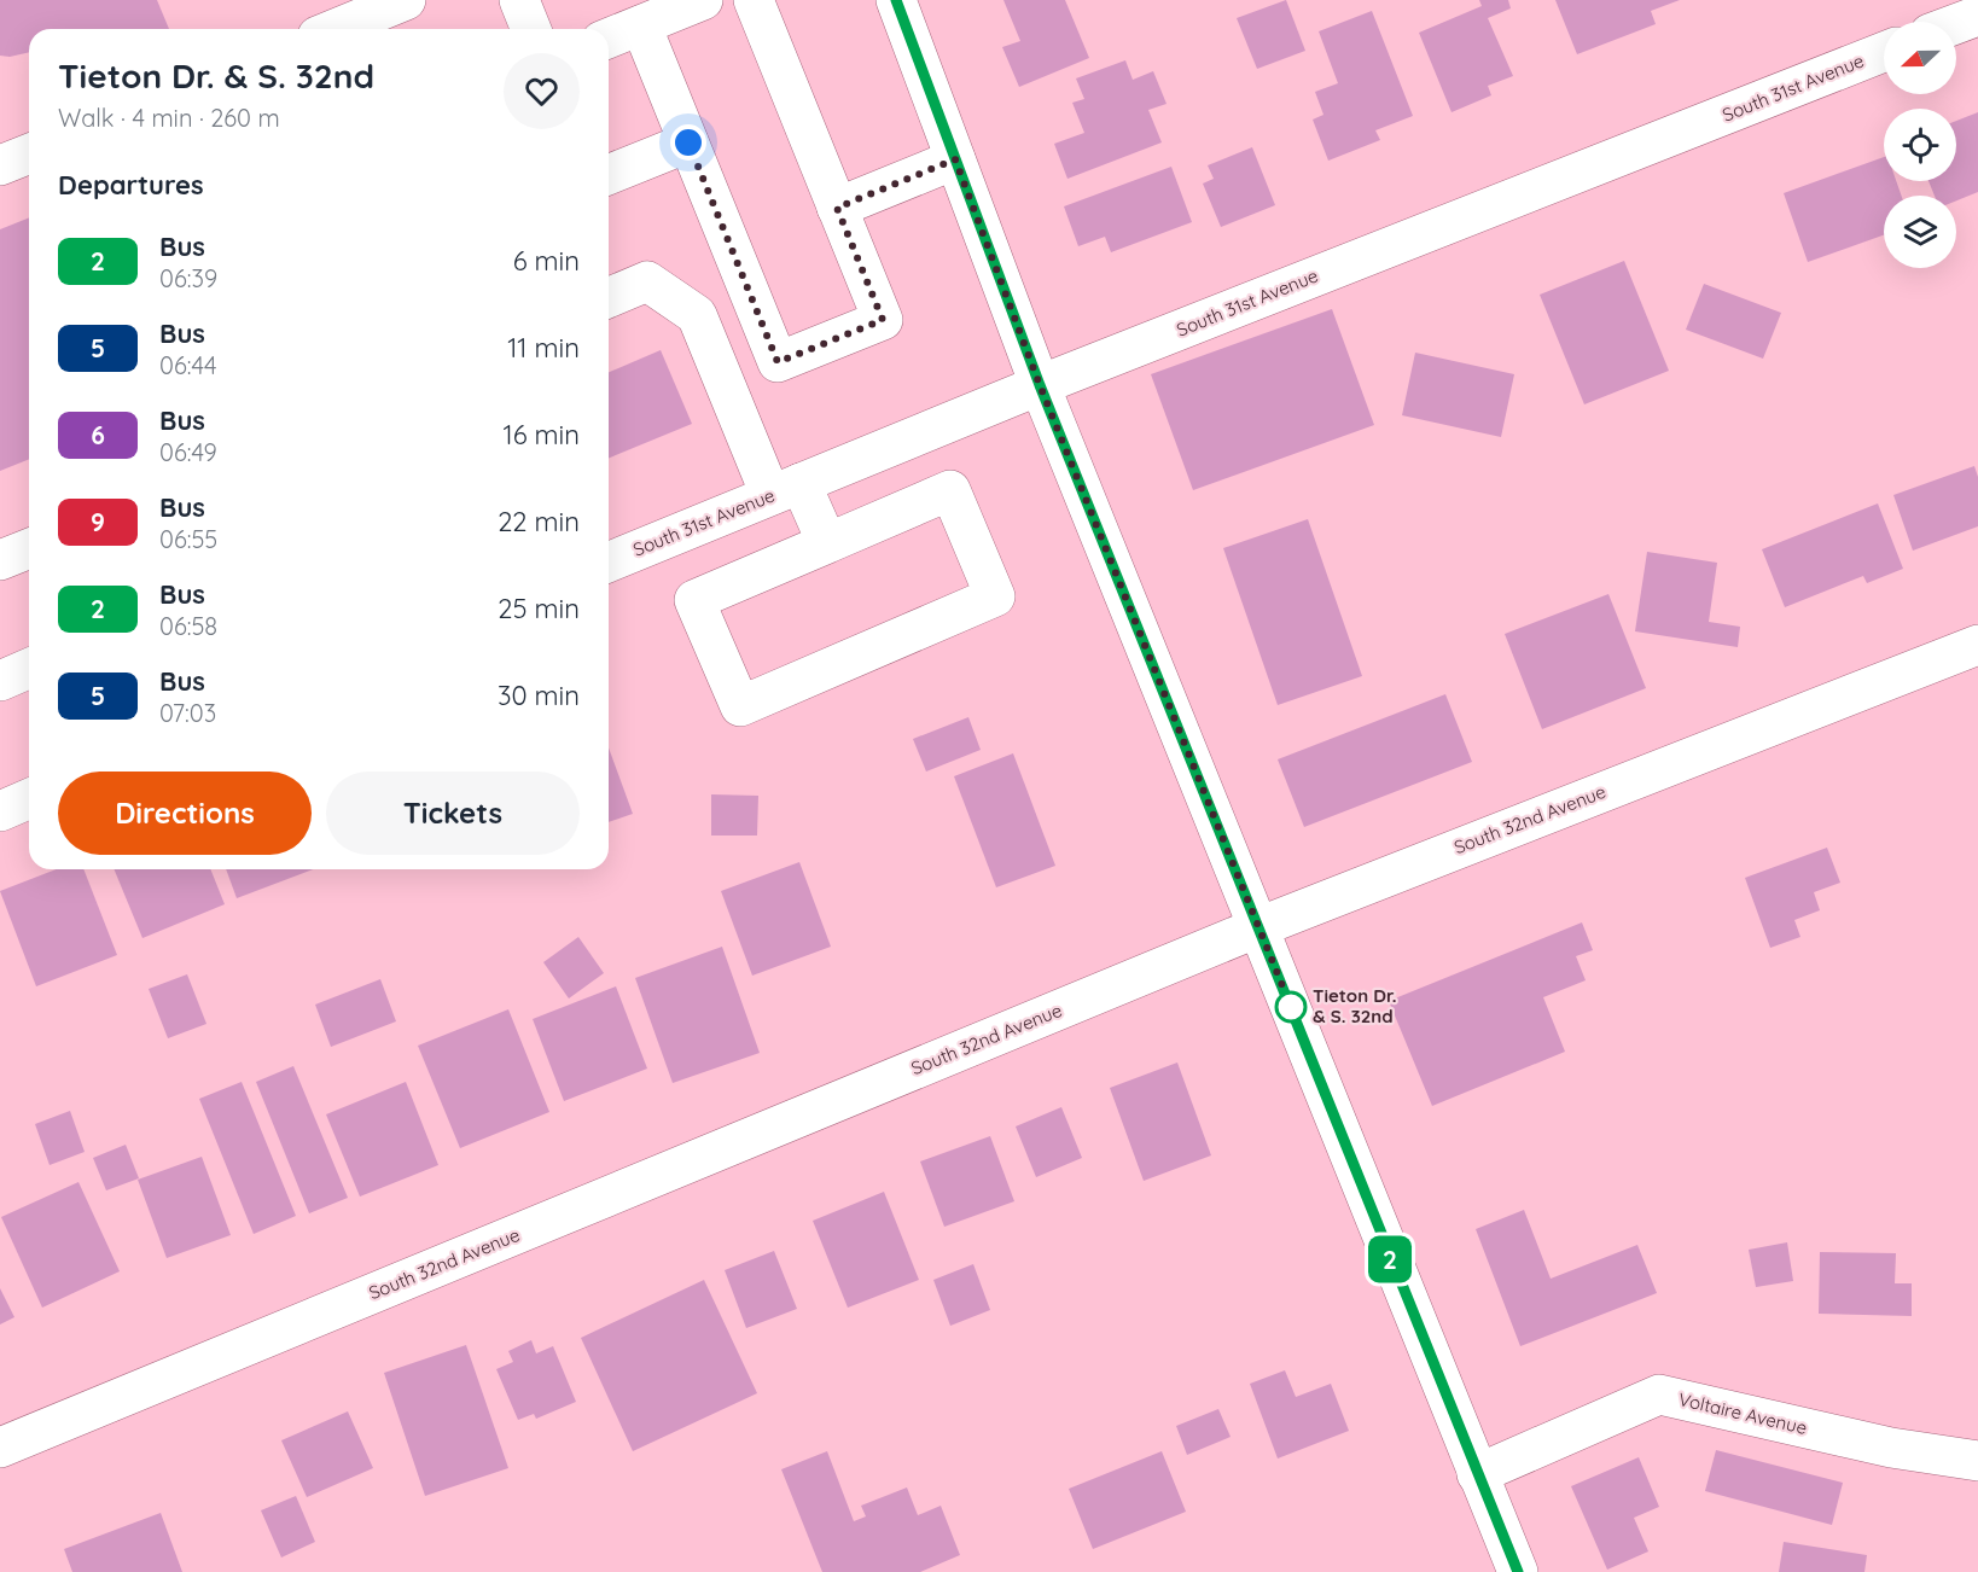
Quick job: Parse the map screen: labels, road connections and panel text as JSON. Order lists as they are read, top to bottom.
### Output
{
  "streets": {
    "street": ["South 31st Avenue", "South 32nd Avenue", "Voltaire Avenue"]
  },
  "places": ["Tieton Dr. & S. 32nd"],
  "lines": ["bus line 2"],
  "north": "left",
  "page": {
    "on_map": "2",
    "heading": [
      ["Tieton Dr. & S. 32nd", "Walk · 4 min · 260 m"],
      "Departures"
    ],
    "list": [
      {
        "mark": "2",
        "name": "Bus",
        "note": "06:39",
        "value": "6 min"
      },
      {
        "mark": "5",
        "name": "Bus",
        "note": "06:44",
        "value": "11 min"
      },
      {
        "mark": "6",
        "name": "Bus",
        "note": "06:49",
        "value": "16 min"
      },
      {
        "mark": "9",
        "name": "Bus",
        "note": "06:55",
        "value": "22 min"
      },
      {
        "mark": "2",
        "name": "Bus",
        "note": "06:58",
        "value": "25 min"
      },
      {
        "mark": "5",
        "name": "Bus",
        "note": "07:03",
        "value": "30 min"
      }
    ],
    "buttons": ["Directions", "Tickets"]
  }
}
